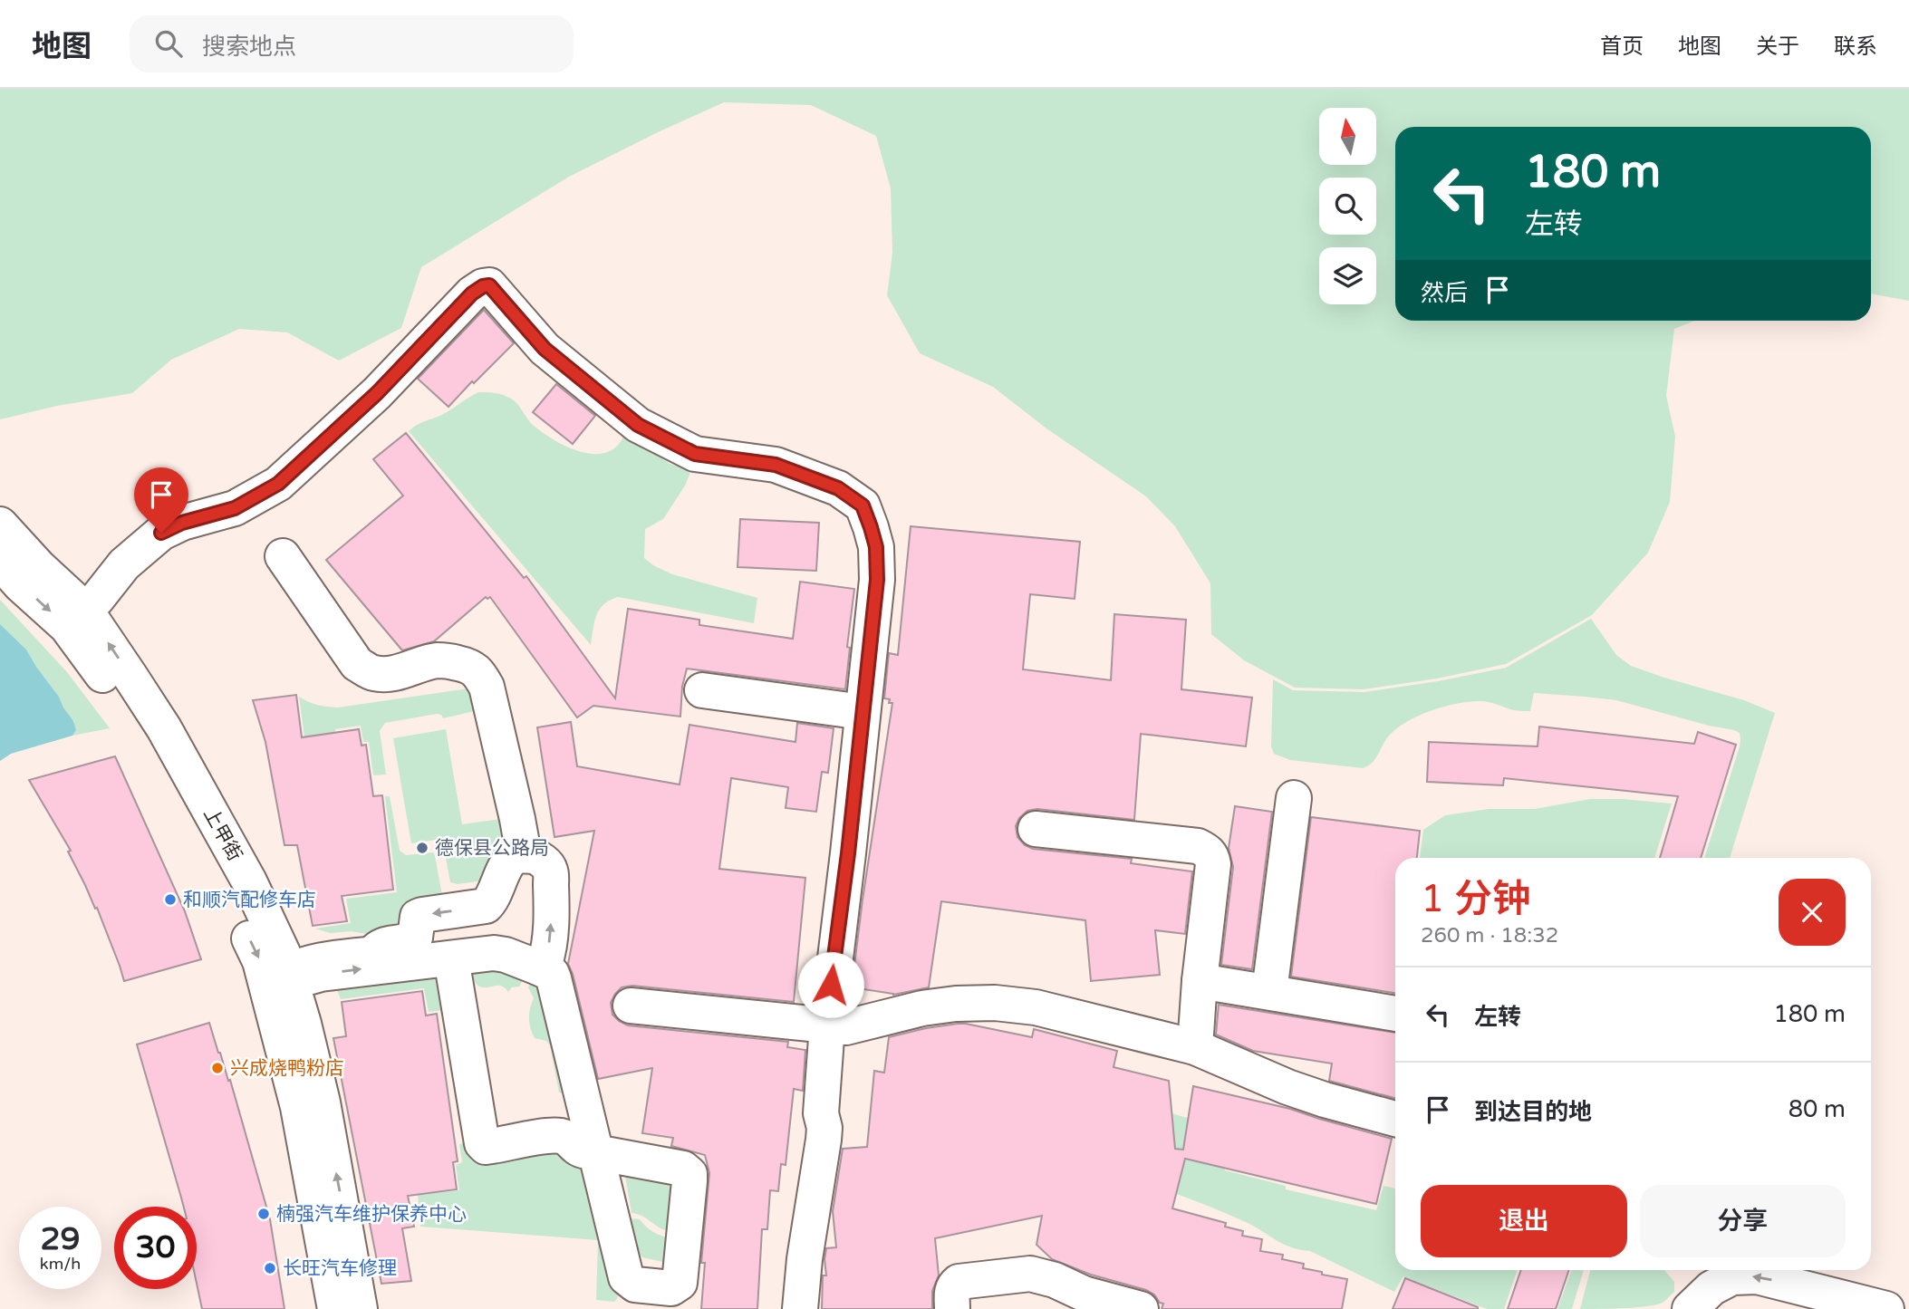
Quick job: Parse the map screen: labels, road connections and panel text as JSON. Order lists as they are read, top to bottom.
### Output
{
  "streets": {
    "street": ["上甲街"]
  },
  "places": [
    "德保县公路局",
    "和顺汽配修车店",
    "兴成烧鸭粉店",
    "楠强汽车维护保养中心",
    "长旺汽车修理"
  ],
  "north": "top",
  "page": {
    "header": "地图",
    "search": "搜索地点",
    "nav": [
      "首页",
      "地图",
      "关于",
      "联系"
    ],
    "turn": ["180 m", "左转"],
    "then": "然后",
    "heading": ["1 分钟", "260 m · 18:32"],
    "list": [
      {
        "name": "左转",
        "value": "180 m"
      },
      {
        "name": "到达目的地",
        "value": "80 m"
      }
    ],
    "buttons": ["退出", "分享"],
    "speed": "29 km/h",
    "limit": "30"
  }
}
